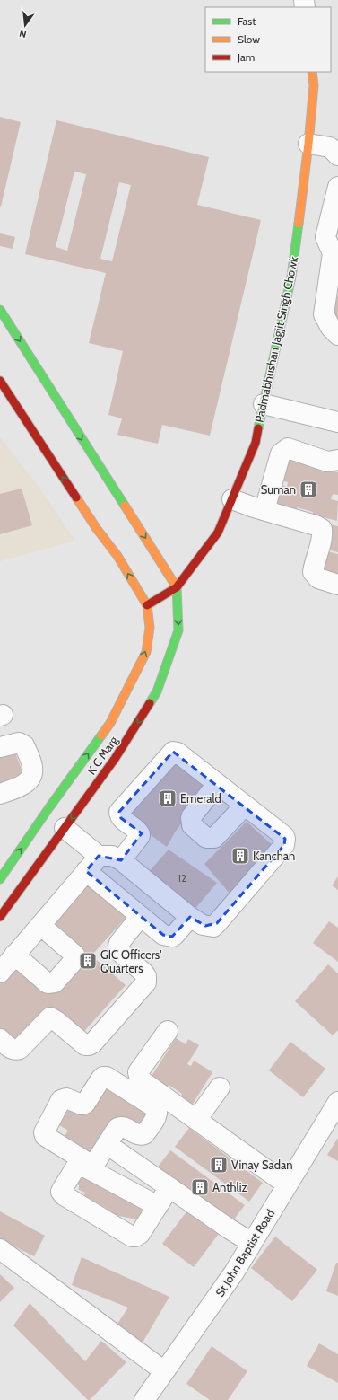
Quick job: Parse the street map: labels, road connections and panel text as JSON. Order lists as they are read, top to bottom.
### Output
{
  "streets": {
    "main road": ["Padmabhushan Jagjit Singh Chowk", "K C Marg"],
    "street": ["St John Baptist Road"]
  },
  "crossings": [
    ["Padmabhushan Jagjit Singh Chowk", "K C Marg"]
  ],
  "places": {
    "building": [
      "Suman",
      "Emerald",
      "Kanchan",
      "GIC Officers' Quarters",
      "Vinay Sadan",
      "Anthliz"
    ]
  },
  "house_numbers": ["12"],
  "legend": ["Fast", "Slow", "Jam"],
  "north": "bottom"
}
